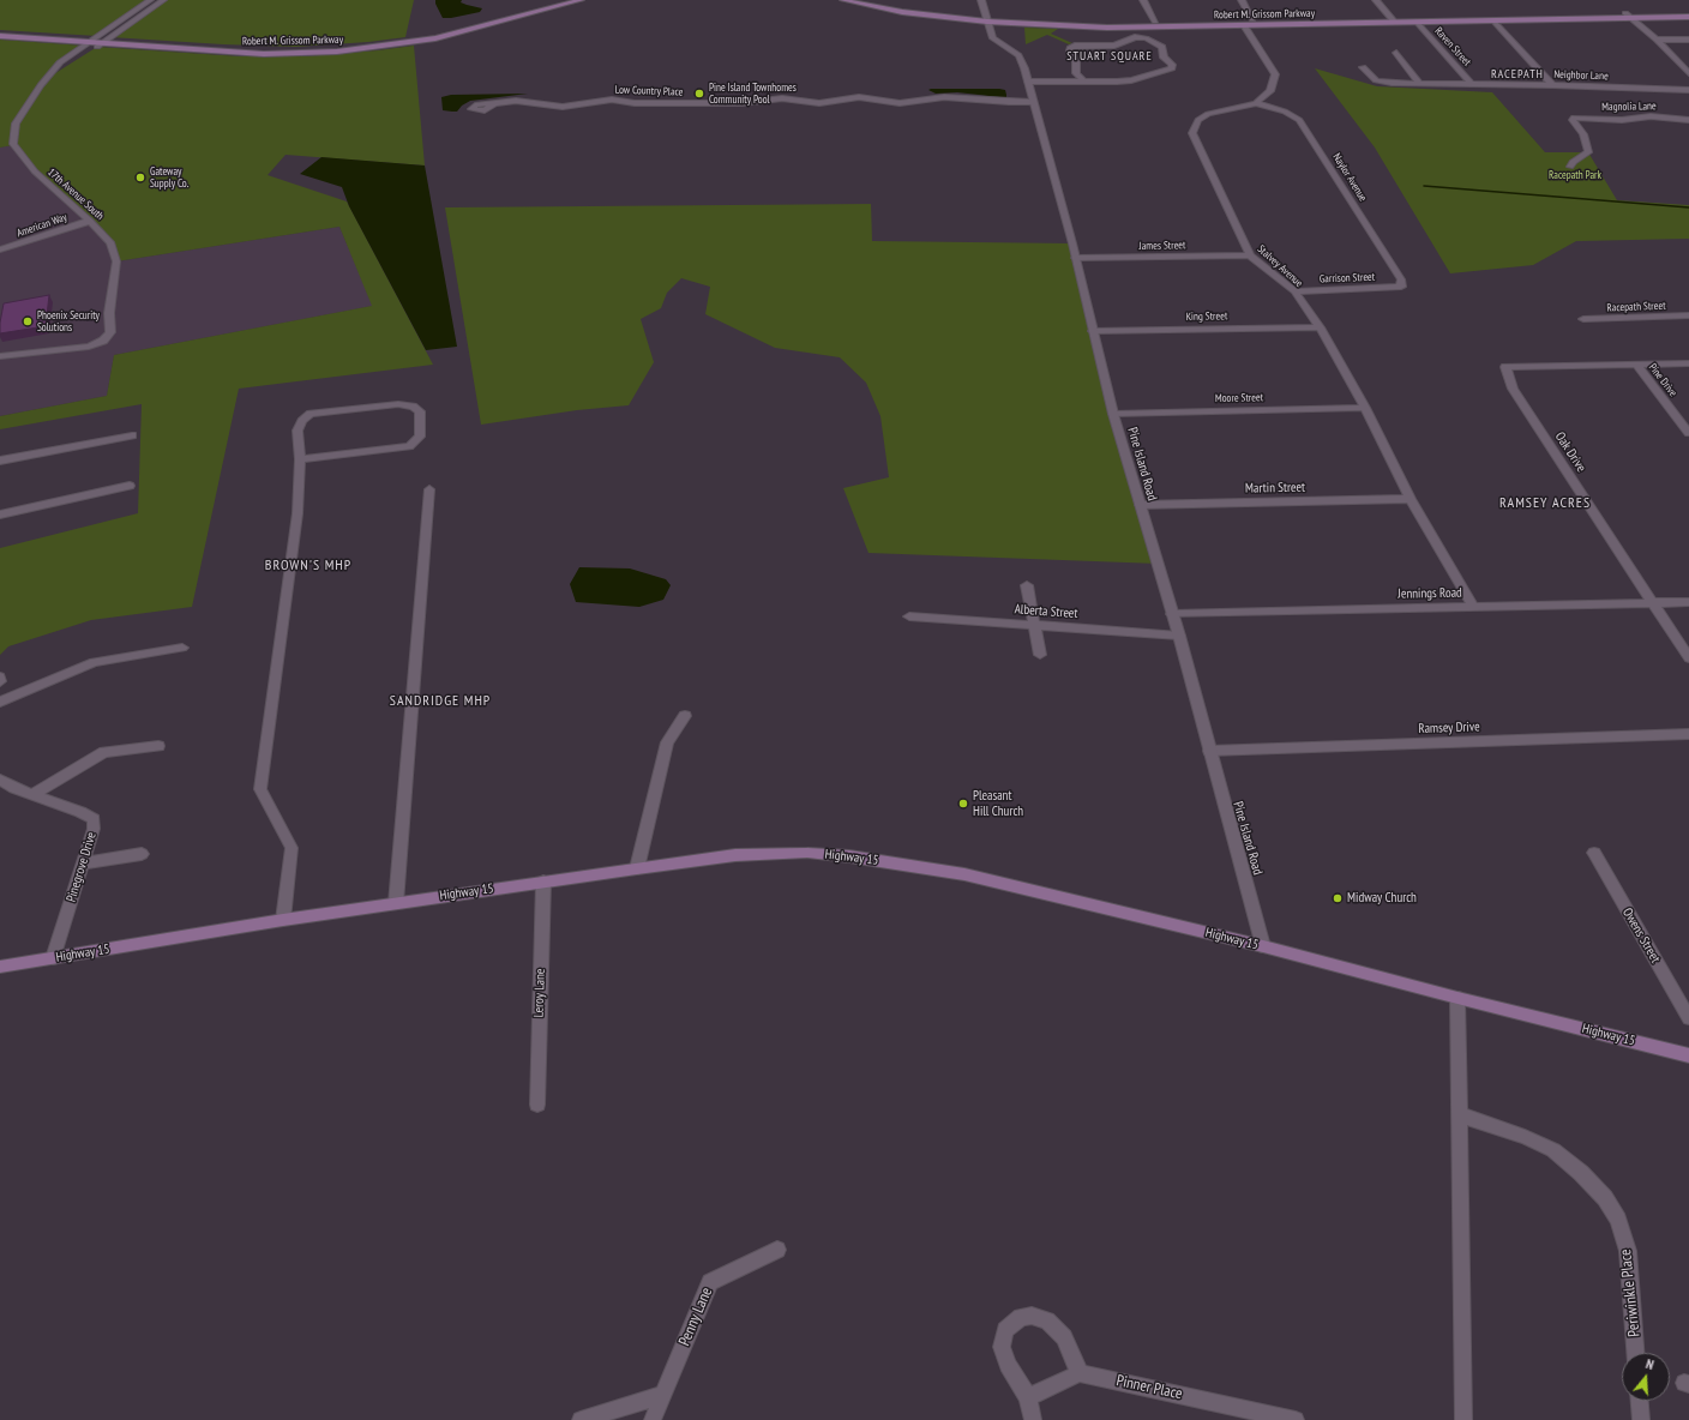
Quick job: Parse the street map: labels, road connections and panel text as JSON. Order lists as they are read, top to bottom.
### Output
{
  "streets": {
    "main road": ["Robert M. Grissom Parkway", "Highway 15"],
    "street": [
      "Raven Street",
      "Neighbor Lane",
      "Low Country Place",
      "Magnolia Lane",
      "Naylor Avenue",
      "17th Avenue South",
      "American Way",
      "James Street",
      "Stalvey Avenue",
      "Garrison Street",
      "Racepath Street",
      "King Street",
      "Pine Drive",
      "Moore Street",
      "Oak Drive",
      "Pine Island Road",
      "Martin Street",
      "Jennings Road",
      "Alberta Street",
      "Ramsey Drive",
      "Pinegrove Drive",
      "Owens Street",
      "Leroy Lane",
      "Periwinkle Place",
      "Penny Lane",
      "Pinner Place"
    ]
  },
  "crossings": [
    ["Robert M. Grissom Parkway", "Raven Street"],
    ["Robert M. Grissom Parkway", "17th Avenue South"],
    ["Robert M. Grissom Parkway", "Pine Island Road"],
    ["Raven Street", "Neighbor Lane"],
    ["Low Country Place", "Pine Island Road"],
    ["Naylor Avenue", "Stalvey Avenue"],
    ["Naylor Avenue", "Garrison Street"],
    ["17th Avenue South", "American Way"],
    ["James Street", "Stalvey Avenue"],
    ["James Street", "Pine Island Road"],
    ["Stalvey Avenue", "Garrison Street"],
    ["Stalvey Avenue", "King Street"],
    ["Stalvey Avenue", "Moore Street"],
    ["Stalvey Avenue", "Martin Street"],
    ["Stalvey Avenue", "Jennings Road"],
    ["King Street", "Pine Island Road"],
    ["Pine Drive", "Oak Drive"],
    ["Moore Street", "Pine Island Road"],
    ["Oak Drive", "Jennings Road"],
    ["Pine Island Road", "Martin Street"],
    ["Pine Island Road", "Jennings Road"],
    ["Pine Island Road", "Alberta Street"],
    ["Pine Island Road", "Ramsey Drive"],
    ["Pine Island Road", "Highway 15"],
    ["Highway 15", "Pinegrove Drive"],
    ["Highway 15", "Leroy Lane"]
  ],
  "districts": [
    "STUART SQUARE",
    "RACEPATH",
    "RAMSEY ACRES",
    "BROWN'S MHP",
    "SANDRIDGE MHP"
  ],
  "parks": ["Racepath Park"],
  "places": [
    "Pine Island Townhomes Community Pool",
    "Gateway Supply Co.",
    "Phoenix Security Solutions",
    "Pleasant Hill Church",
    "Midway Church"
  ],
  "north": "top"
}
